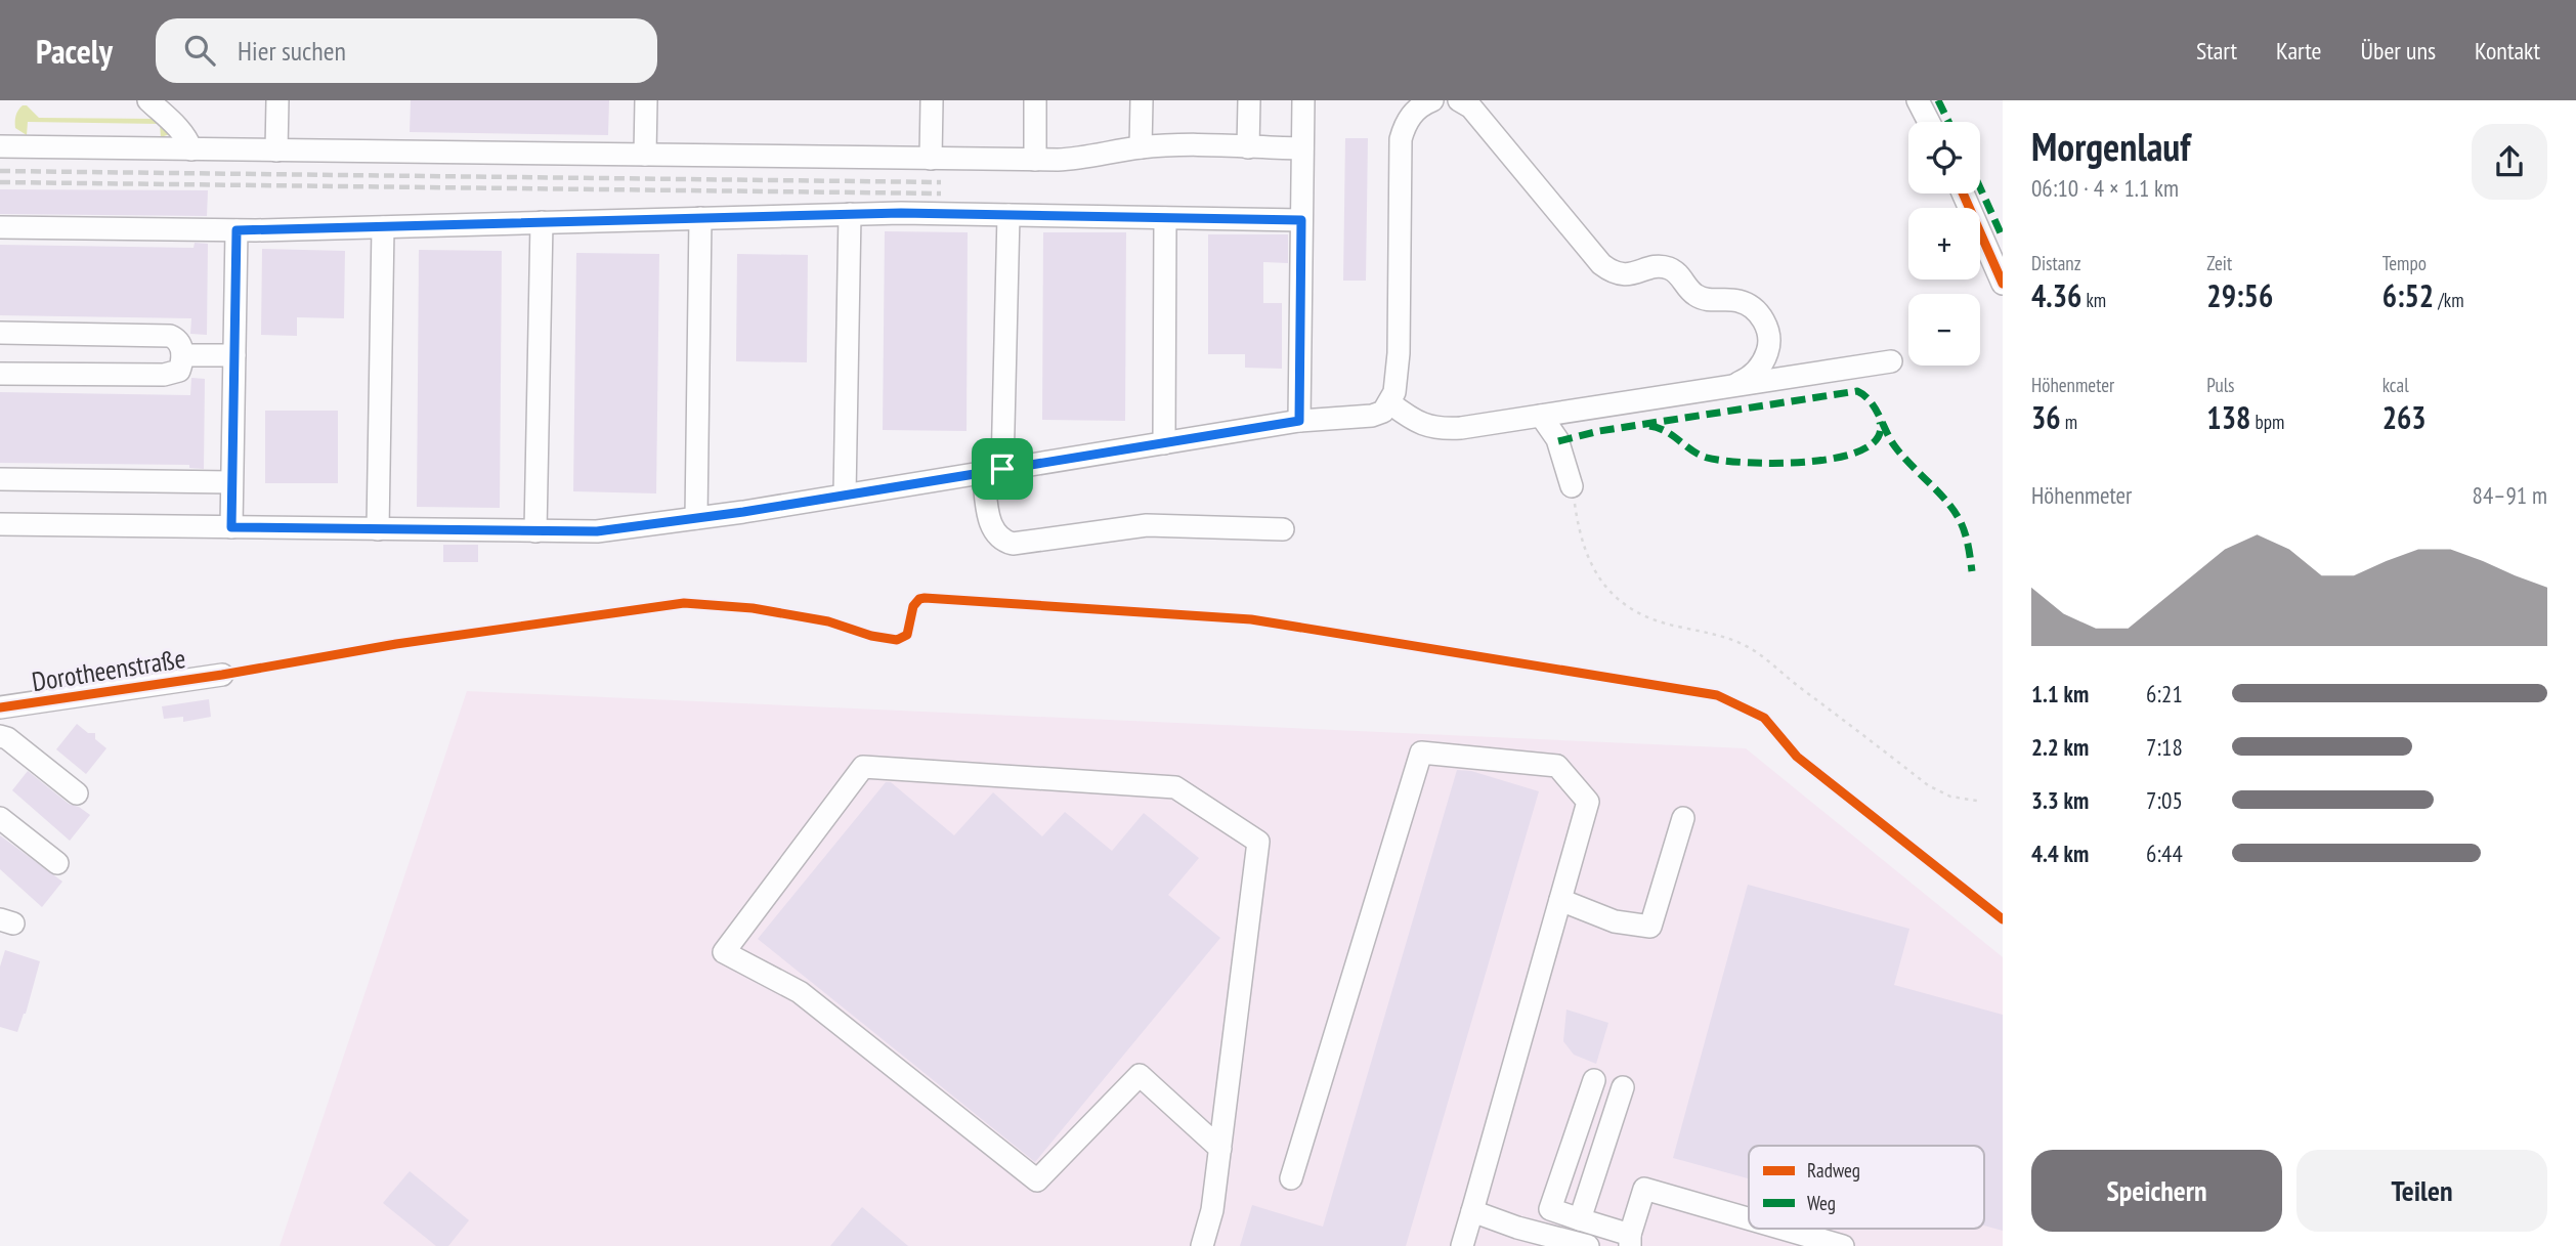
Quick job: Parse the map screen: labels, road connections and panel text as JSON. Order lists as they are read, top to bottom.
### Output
{
  "streets": {
    "street": ["Dorotheenstraße"]
  },
  "legend": ["Radweg", "Weg"],
  "page": {
    "header": "Pacely",
    "search": "Hier suchen",
    "nav": [
      "Start",
      "Karte",
      "Über uns",
      "Kontakt"
    ],
    "heading": ["Morgenlauf", "06:10 · 4 × 1.1 km"],
    "map_buttons": ["+", "−"],
    "stats": [
      ["Distanz", "4.36 km"],
      ["Zeit", "29:56"],
      ["Tempo", "6:52 /km"],
      ["Höhenmeter", "36 m"],
      ["Puls", "138 bpm"],
      ["kcal", "263"]
    ],
    "chart": ["Höhenmeter", "84–91 m"],
    "list": [
      {
        "name": "1.1 km",
        "note": "6:21"
      },
      {
        "name": "2.2 km",
        "note": "7:18"
      },
      {
        "name": "3.3 km",
        "note": "7:05"
      },
      {
        "name": "4.4 km",
        "note": "6:44"
      }
    ],
    "buttons": ["Speichern", "Teilen"]
  }
}
